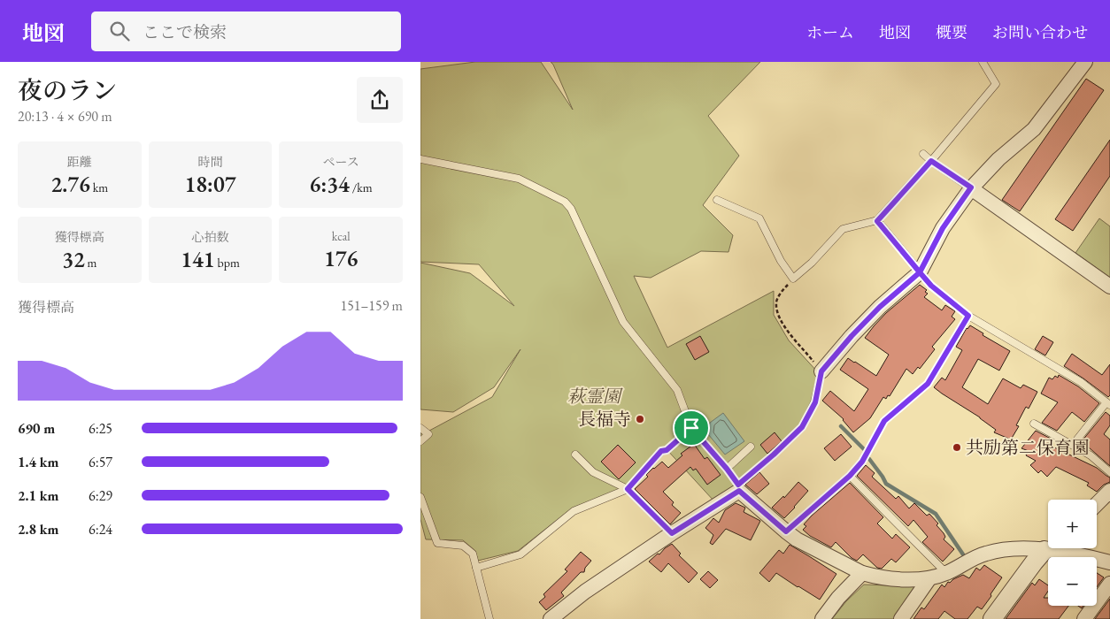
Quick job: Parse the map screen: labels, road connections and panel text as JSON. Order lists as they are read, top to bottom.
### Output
{
  "parks": ["萩霊園"],
  "places": ["長福寺", "共励第二保育園"],
  "page": {
    "header": "地図",
    "search": "ここで検索",
    "nav": [
      "ホーム",
      "地図",
      "概要",
      "お問い合わせ"
    ],
    "heading": ["夜のラン", "20:13 · 4 × 690 m"],
    "stats": [
      ["距離", "2.76 km"],
      ["時間", "18:07"],
      ["ペース", "6:34 /km"],
      ["獲得標高", "32 m"],
      ["心拍数", "141 bpm"],
      ["kcal", "176"]
    ],
    "chart": ["獲得標高", "151–159 m"],
    "list": [
      {
        "name": "690 m",
        "note": "6:25"
      },
      {
        "name": "1.4 km",
        "note": "6:57"
      },
      {
        "name": "2.1 km",
        "note": "6:29"
      },
      {
        "name": "2.8 km",
        "note": "6:24"
      }
    ],
    "map_buttons": ["+", "−"]
  }
}
